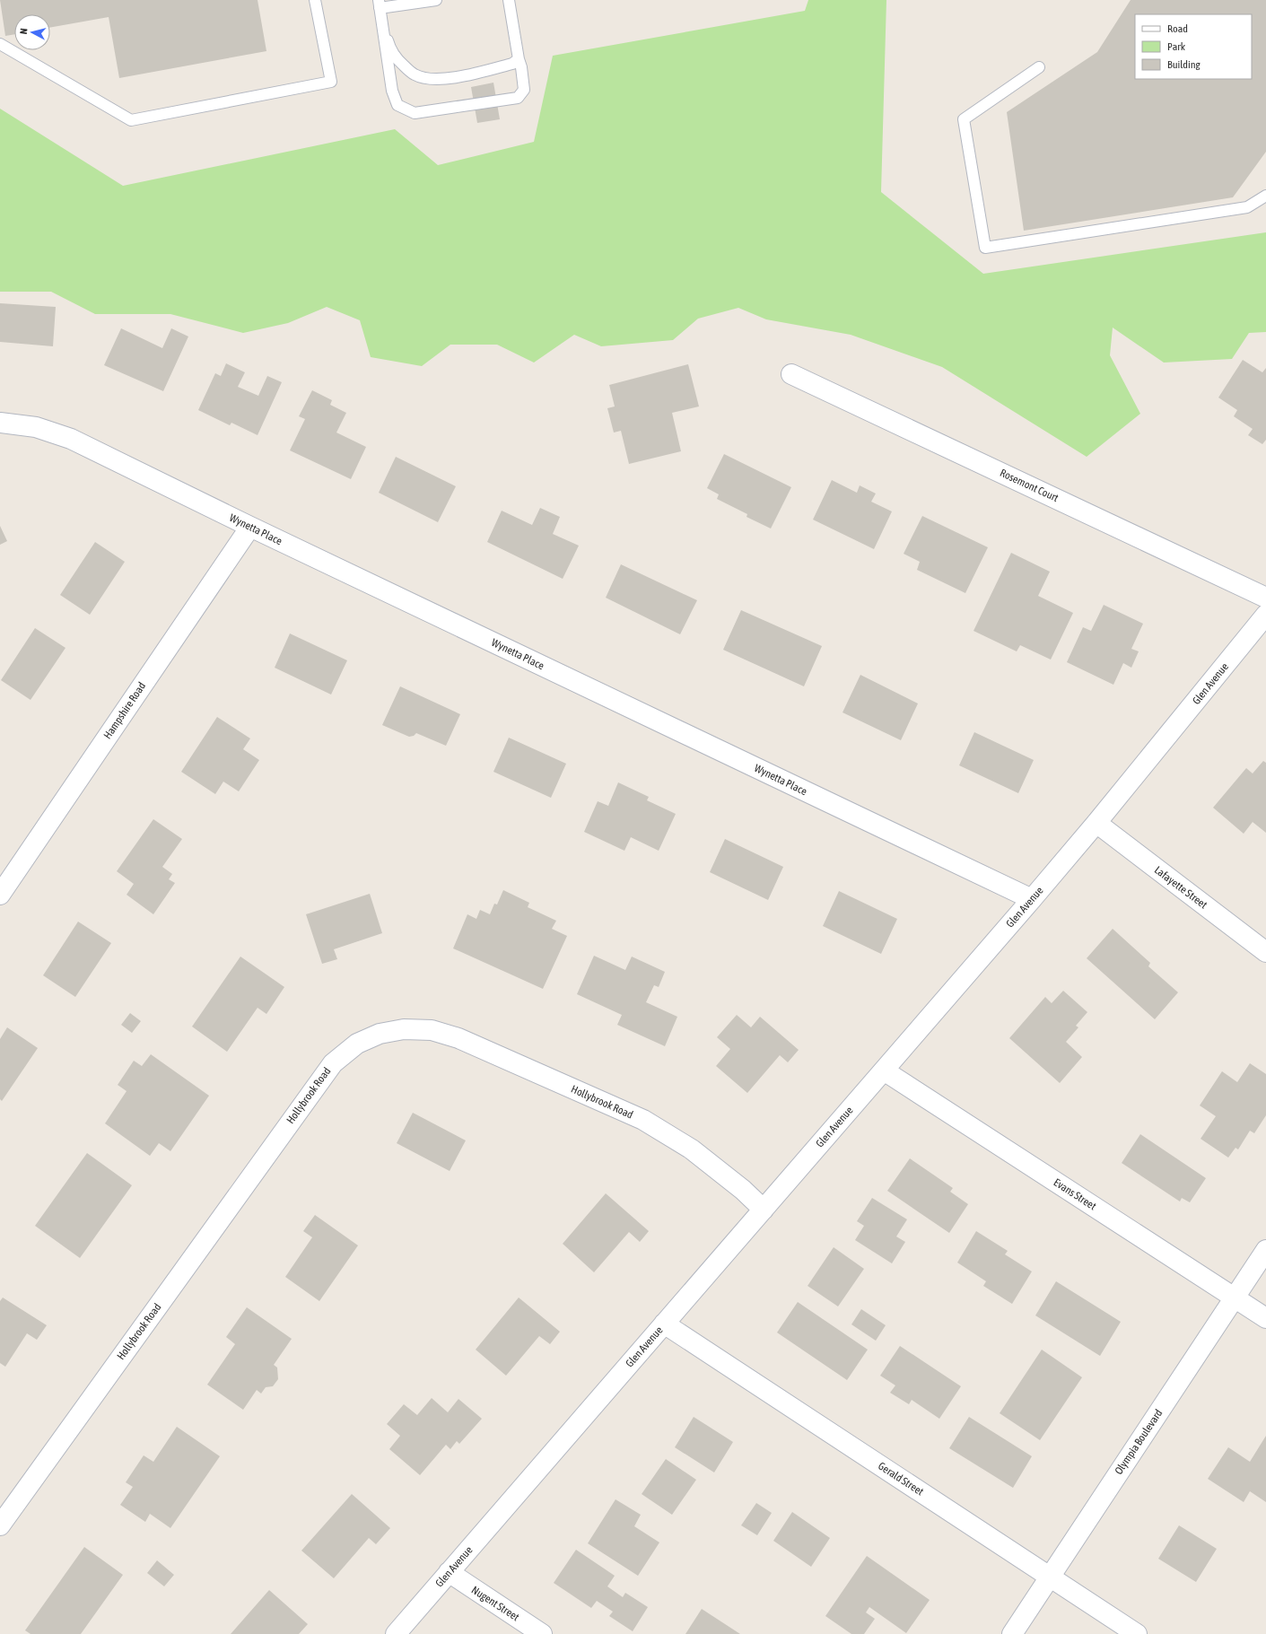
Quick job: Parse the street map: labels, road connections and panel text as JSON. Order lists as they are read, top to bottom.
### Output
{
  "streets": {
    "street": [
      "Rosemont Court",
      "Wynetta Place",
      "Glen Avenue",
      "Hampshire Road",
      "Lafayette Street",
      "Hollybrook Road",
      "Evans Street",
      "Olympia Boulevard",
      "Gerald Street",
      "Nugent Street"
    ]
  },
  "crossings": [
    ["Wynetta Place", "Glen Avenue"],
    ["Wynetta Place", "Hampshire Road"],
    ["Glen Avenue", "Lafayette Street"],
    ["Glen Avenue", "Hollybrook Road"],
    ["Glen Avenue", "Evans Street"],
    ["Glen Avenue", "Gerald Street"],
    ["Glen Avenue", "Nugent Street"],
    ["Evans Street", "Olympia Boulevard"],
    ["Olympia Boulevard", "Gerald Street"]
  ],
  "legend": ["Road", "Park", "Building"],
  "north": "left"
}
